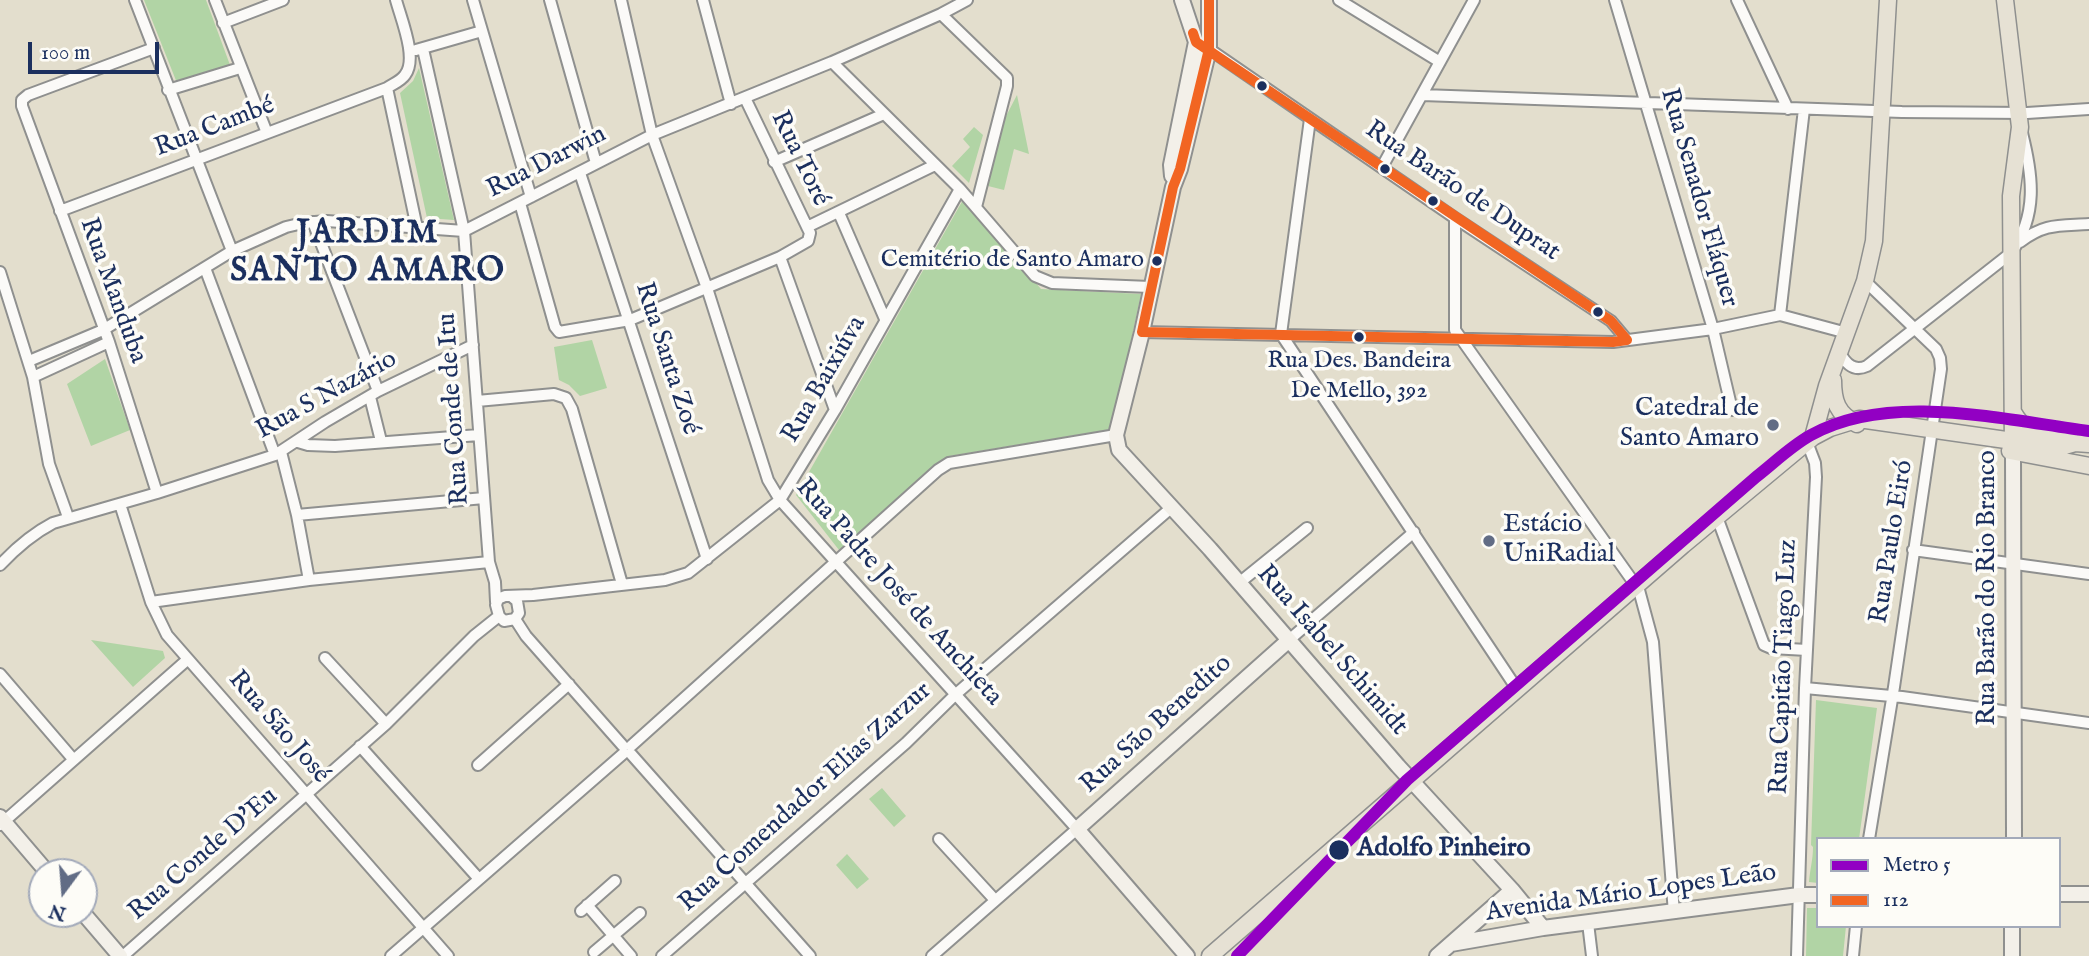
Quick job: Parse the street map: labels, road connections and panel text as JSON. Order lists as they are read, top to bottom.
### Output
{
  "streets": {
    "main road": ["Rua Barão do Rio Branco"],
    "street": [
      "Rua Cambé",
      "Rua Toré",
      "Rua Darwin",
      "Rua Barão de Duprat",
      "Rua Senador Fláquer",
      "Rua Manduba",
      "Rua Santa Zoé",
      "Rua Baixiúva",
      "Rua S Nazário",
      "Rua Conde de Itu",
      "Rua Paulo Eiró",
      "Rua Padre José de Anchieta",
      "Rua Isabel Schimidt",
      "Rua Capitão Tiago Luz",
      "Rua São Benedito",
      "Rua São José",
      "Rua Comendador Elias Zarzur",
      "Rua Conde D'Eu",
      "Avenida Mário Lopes Leão"
    ]
  },
  "crossings": [
    ["Rua Cambé", "Rua Manduba"],
    ["Rua Toré", "Rua Darwin"],
    ["Rua Darwin", "Rua Santa Zoé"],
    ["Rua Darwin", "Rua Conde de Itu"],
    ["Rua Darwin", "Rua Padre José de Anchieta"],
    ["Rua Manduba", "Rua S Nazário"],
    ["Rua Santa Zoé", "Rua Baixiúva"],
    ["Rua Baixiúva", "Rua Padre José de Anchieta"],
    ["Rua S Nazário", "Rua Conde de Itu"],
    ["Rua S Nazário", "Rua São José"],
    ["Rua Conde de Itu", "Rua Conde D'Eu"],
    ["Rua Padre José de Anchieta", "Rua São Benedito"],
    ["Rua Padre José de Anchieta", "Rua Comendador Elias Zarzur"],
    ["Rua Isabel Schimidt", "Rua São Benedito"],
    ["Rua Isabel Schimidt", "Rua Comendador Elias Zarzur"],
    ["Rua Isabel Schimidt", "Avenida Mário Lopes Leão"],
    ["Rua Capitão Tiago Luz", "Avenida Mário Lopes Leão"],
    ["Rua São José", "Rua Conde D'Eu"]
  ],
  "districts": ["JARDIM SANTO AMARO"],
  "places": [
    "Cemitério de Santo Amaro",
    "Rua Des. Bandeira De Mello, 392",
    "Catedral de Santo Amaro",
    "Estácio UniRadial",
    "Adolfo Pinheiro"
  ],
  "lines": ["transit line 112", "metro line 5"],
  "legend": ["Metro 5", "112"],
  "scale_bar": "100 m",
  "north": "bottom"
}
